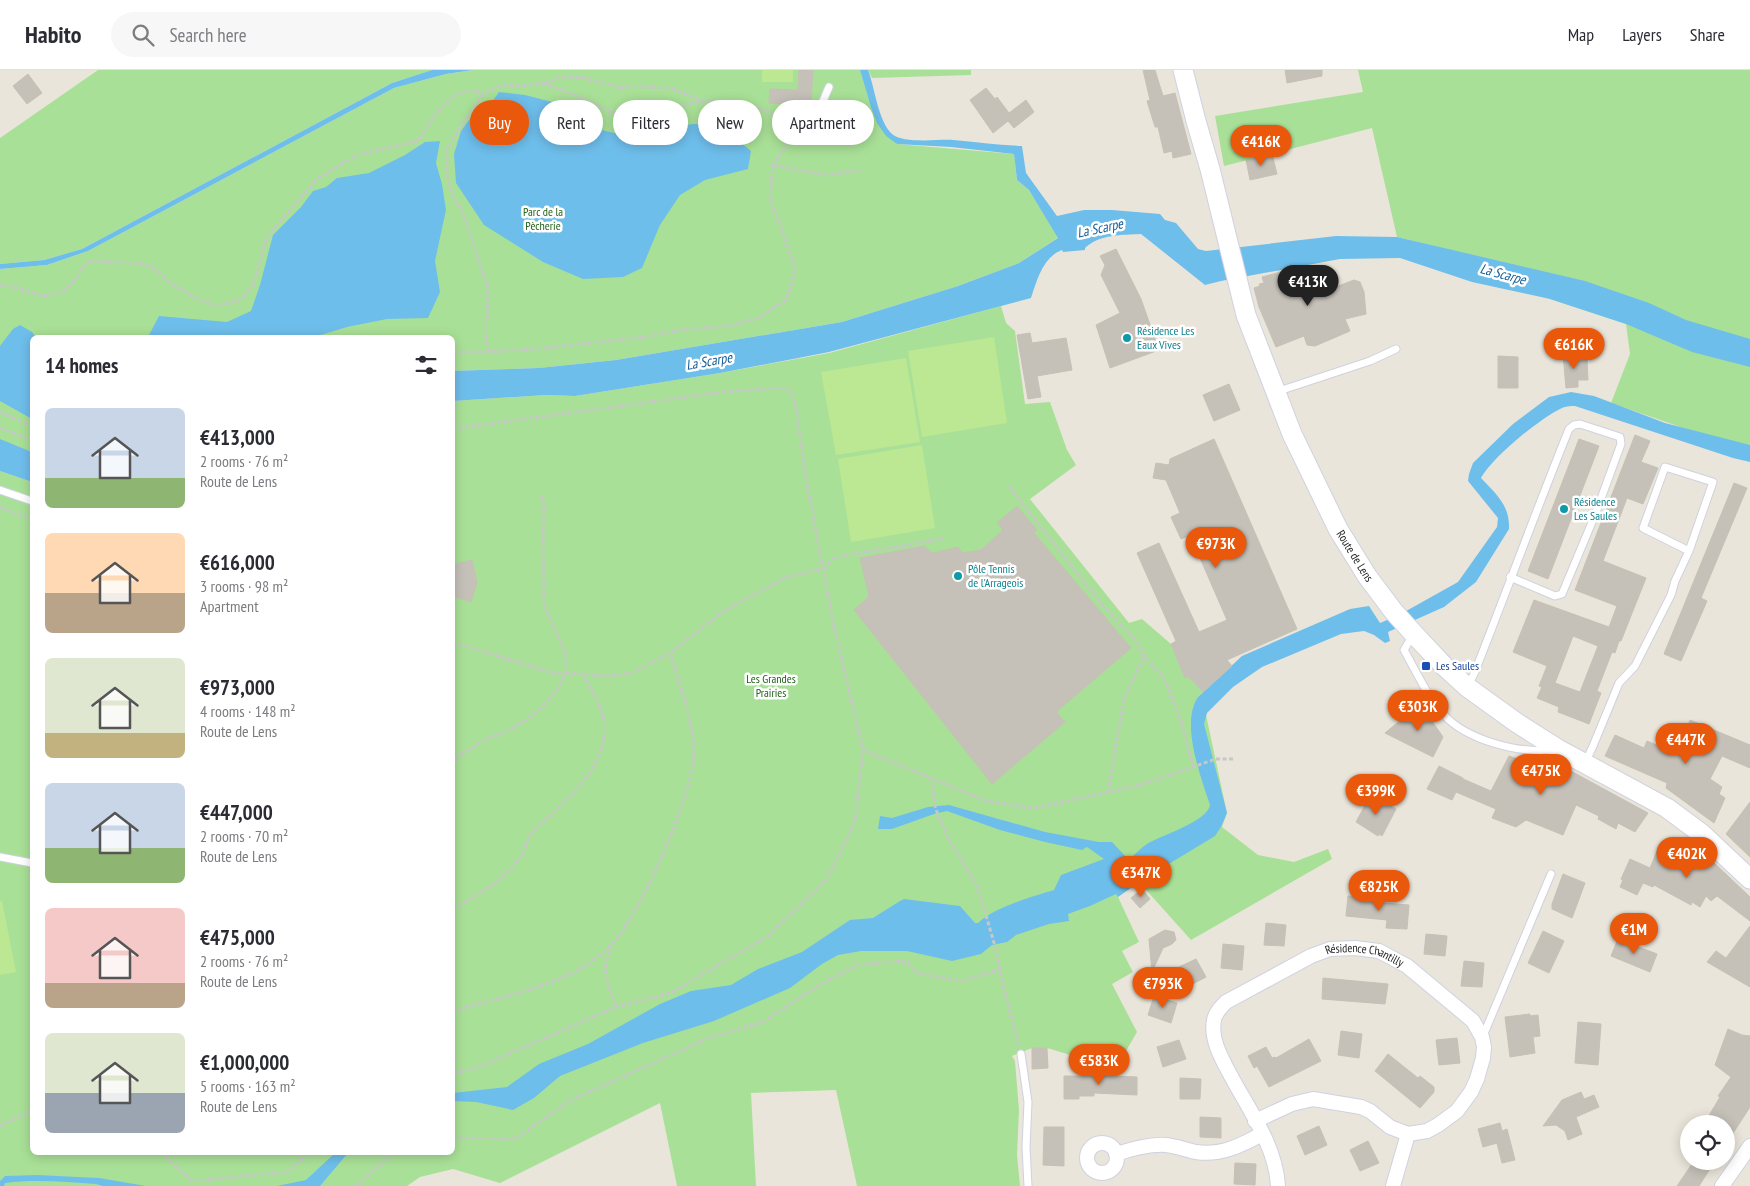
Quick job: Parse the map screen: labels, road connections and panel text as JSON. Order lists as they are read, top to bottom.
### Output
{
  "streets": {
    "main road": ["Route de Lens"],
    "street": ["Résidence Chantilly"]
  },
  "water": ["La Scarpe"],
  "parks": ["Parc de la Pècherie", "Les Grandes Prairies"],
  "places": {
    "other": ["Résidence Les Eaux Vives", "Résidence Les Saules", "Pôle Tennis de l'Arrageois"],
    "transit": ["Les Saules"]
  },
  "page": {
    "header": "Habito",
    "search": "Search here",
    "nav": ["Map", "Layers", "Share"],
    "chip": [
      "Buy",
      "Rent",
      "Filters",
      "New",
      "Apartment"
    ],
    "price": [
      "€416K",
      "€413K",
      "€616K",
      "€973K",
      "€303K",
      "€447K",
      "€475K",
      "€399K",
      "€402K",
      "€347K",
      "€825K",
      "€1M",
      "€793K",
      "€583K"
    ],
    "heading": "14 homes",
    "list": [
      {
        "name": "€413,000",
        "note": "2 rooms · 76 m² · Route de Lens"
      },
      {
        "name": "€616,000",
        "note": "3 rooms · 98 m² · Apartment"
      },
      {
        "name": "€973,000",
        "note": "4 rooms · 148 m² · Route de Lens"
      },
      {
        "name": "€447,000",
        "note": "2 rooms · 70 m² · Route de Lens"
      },
      {
        "name": "€475,000",
        "note": "2 rooms · 76 m² · Route de Lens"
      },
      {
        "name": "€1,000,000",
        "note": "5 rooms · 163 m² · Route de Lens"
      }
    ]
  }
}
